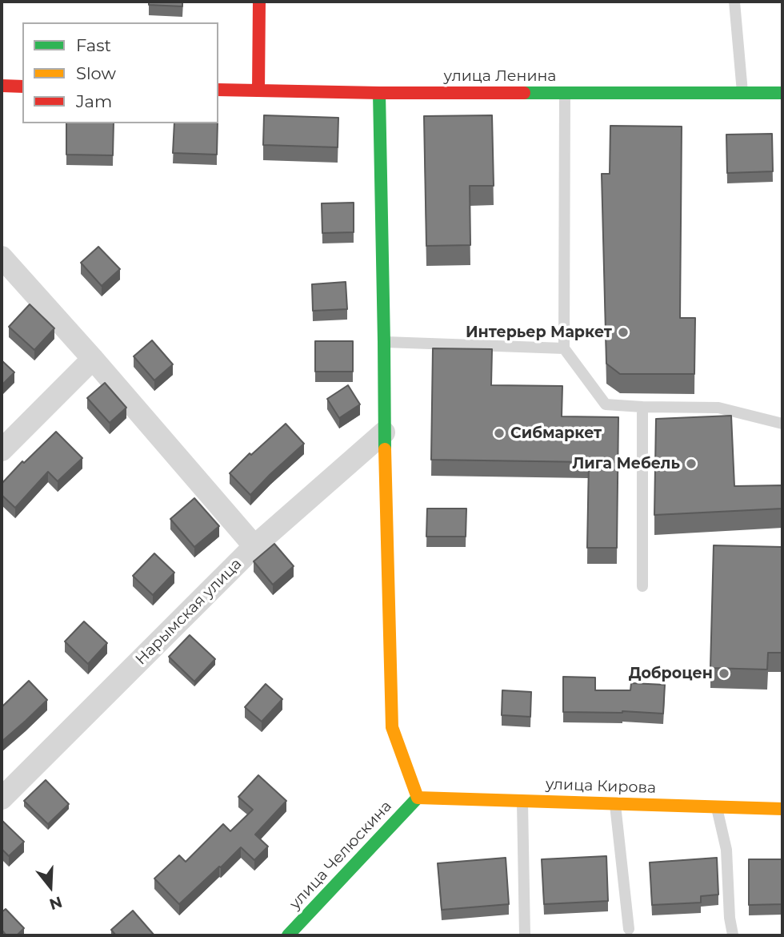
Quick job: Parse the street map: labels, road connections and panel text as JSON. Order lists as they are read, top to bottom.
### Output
{
  "streets": {
    "street": [
      "улица Ленина",
      "Нарымская улица",
      "улица Кирова",
      "улица Челюскина"
    ]
  },
  "crossings": [
    ["улица Кирова", "улица Челюскина"]
  ],
  "places": [
    "Интерьер Маркет",
    "Сибмаркет",
    "Лига Мебель",
    "Доброцен"
  ],
  "legend": ["Fast", "Slow", "Jam"],
  "north": "bottom"
}
